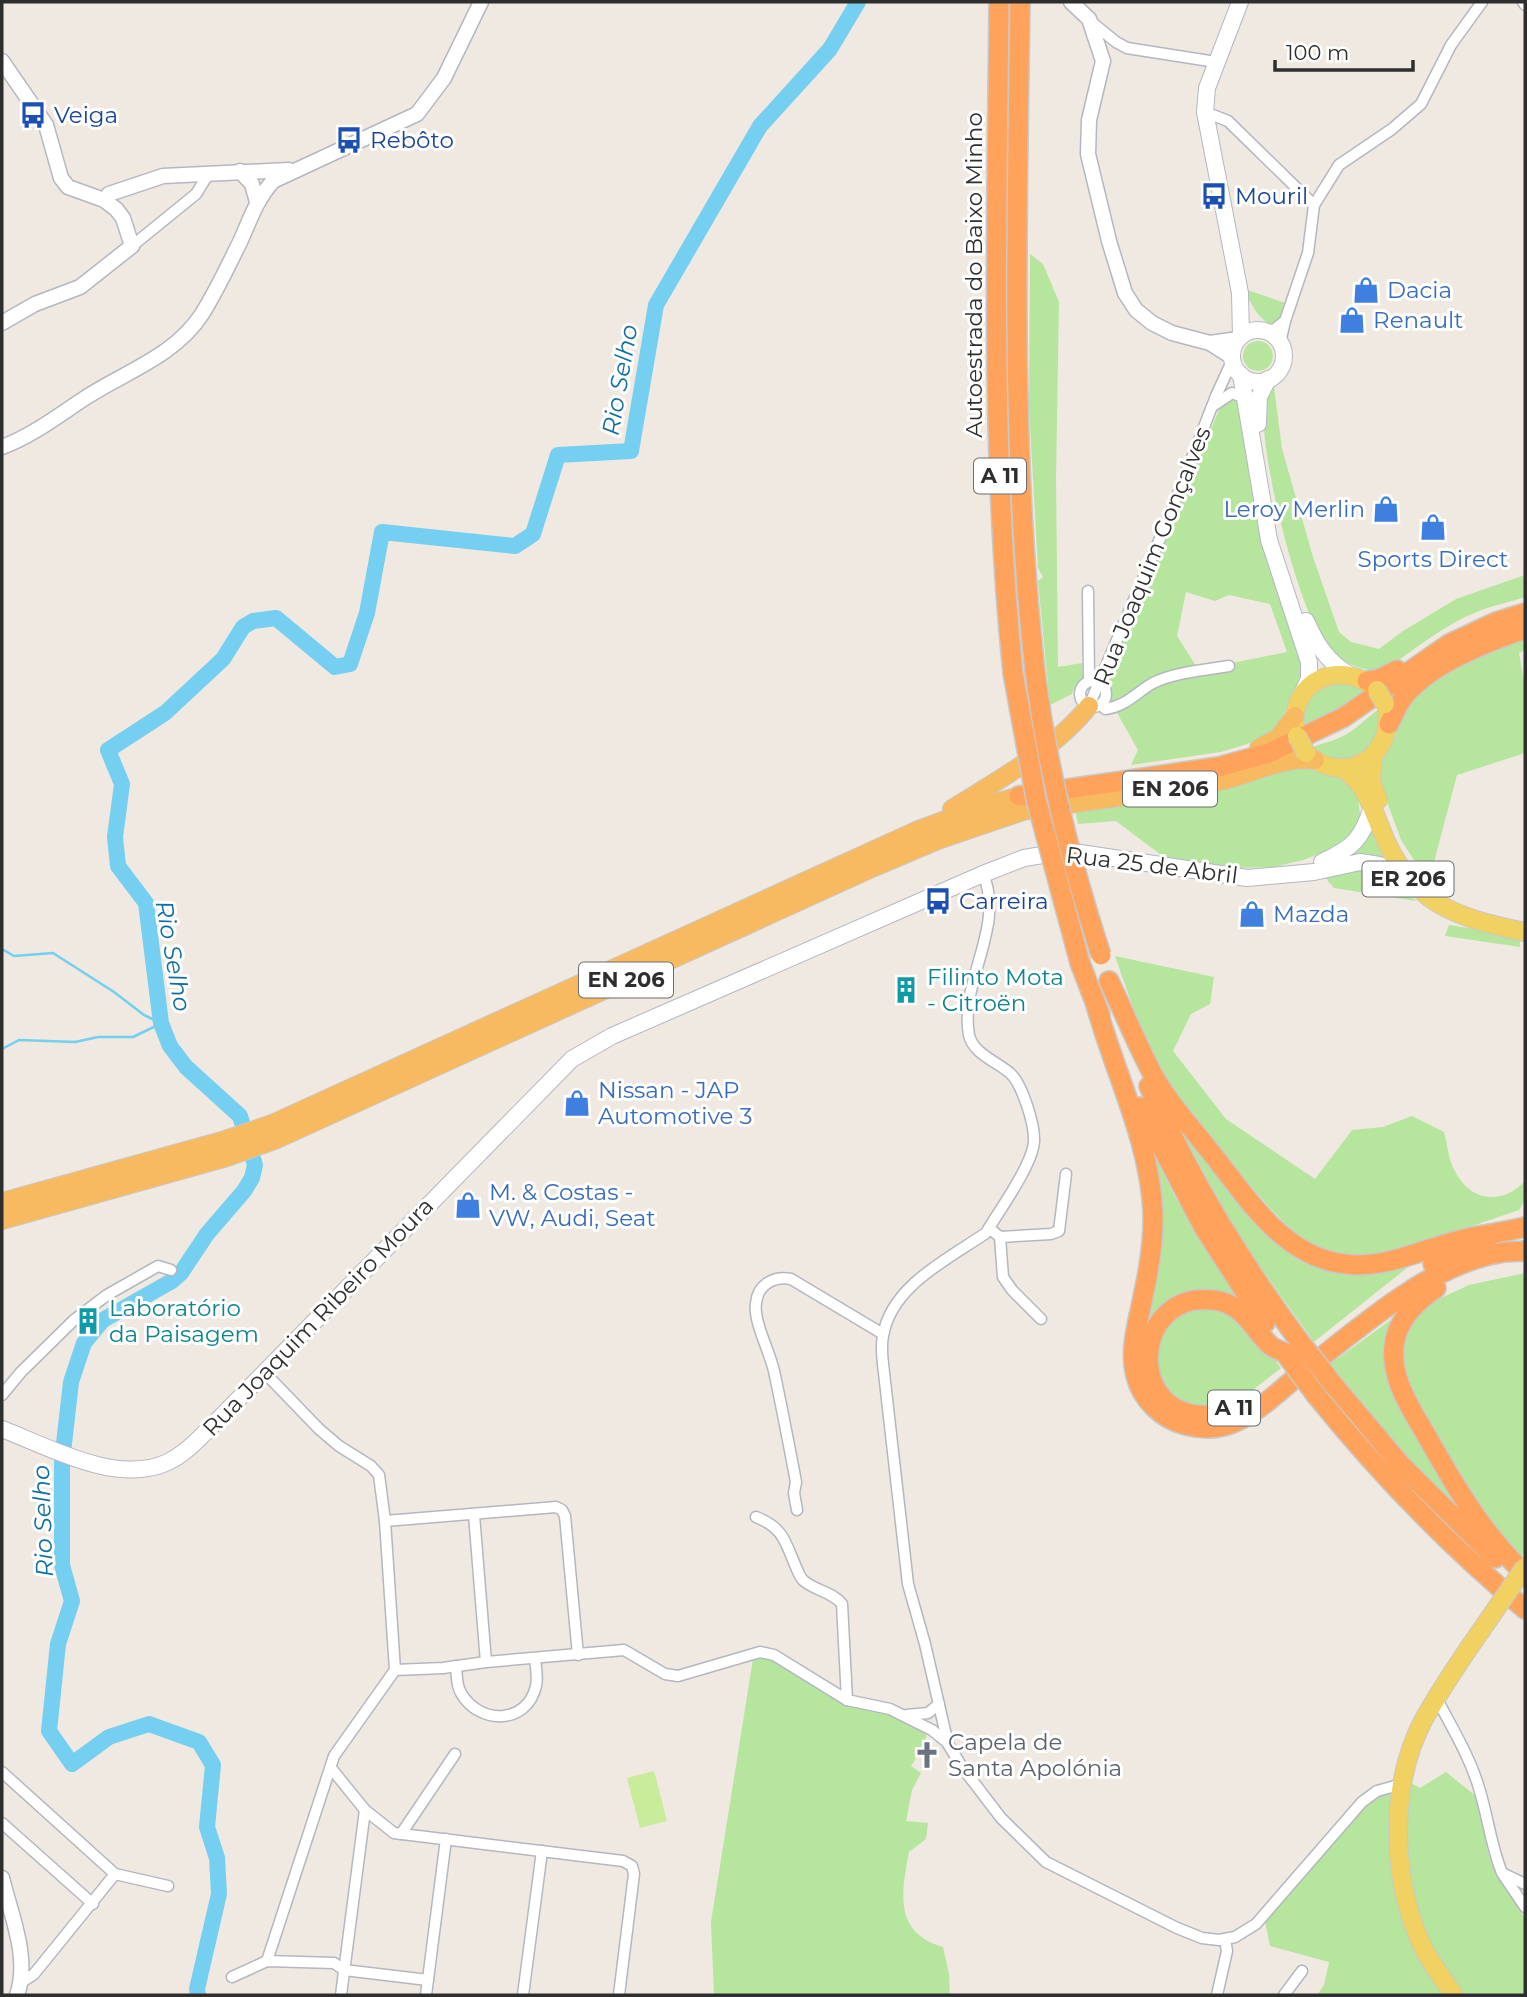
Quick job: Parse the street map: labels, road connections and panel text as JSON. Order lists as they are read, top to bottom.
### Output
{
  "streets": {
    "highway": ["Autoestrada do Baixo Minho", "A 11", "EN 206"],
    "main road": ["Rua 25 de Abril", "ER 206", "Rua Joaquim Ribeiro Moura"],
    "street": ["Rua Joaquim Gonçalves"]
  },
  "crossings": [
    ["Autoestrada do Baixo Minho", "A 11"],
    ["EN 206", "Rua 25 de Abril"],
    ["EN 206", "ER 206"],
    ["Rua 25 de Abril", "ER 206"],
    ["Rua 25 de Abril", "Rua Joaquim Ribeiro Moura"]
  ],
  "water": ["Rio Selho"],
  "places": {
    "bus stop": [
      "Veiga",
      "Rebôto",
      "Mouril",
      "Carreira"
    ],
    "shop": [
      "Dacia",
      "Renault",
      "Leroy Merlin",
      "Sports Direct",
      "Mazda",
      "Nissan - JAP Automotive 3",
      "M. & Costas - VW, Audi, Seat"
    ],
    "building": ["Filinto Mota - Citroën", "Laboratório da Paisagem"],
    "church": ["Capela de Santa Apolónia"]
  },
  "scale_bar": "100 m"
}
